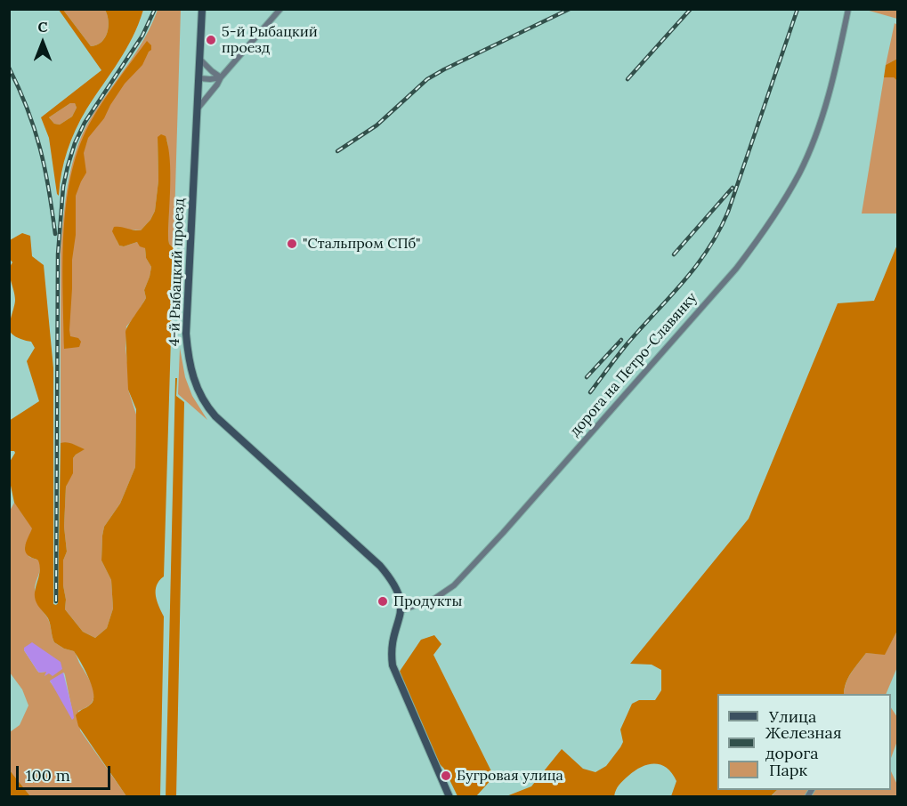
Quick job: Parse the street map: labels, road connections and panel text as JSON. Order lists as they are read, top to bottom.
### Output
{
  "streets": {
    "street": ["4-й Рыбацкий проезд", "дорога на Петро-Славянку"]
  },
  "crossings": [
    ["4-й Рыбацкий проезд", "дорога на Петро-Славянку"]
  ],
  "places": [
    "5-й Рыбацкий проезд",
    "\"Стальпром СПб\"",
    "Продукты",
    "Бугровая улица"
  ],
  "legend": ["Улица", "Железная дорога", "Парк"],
  "scale_bar": "100 m",
  "north": "top"
}
